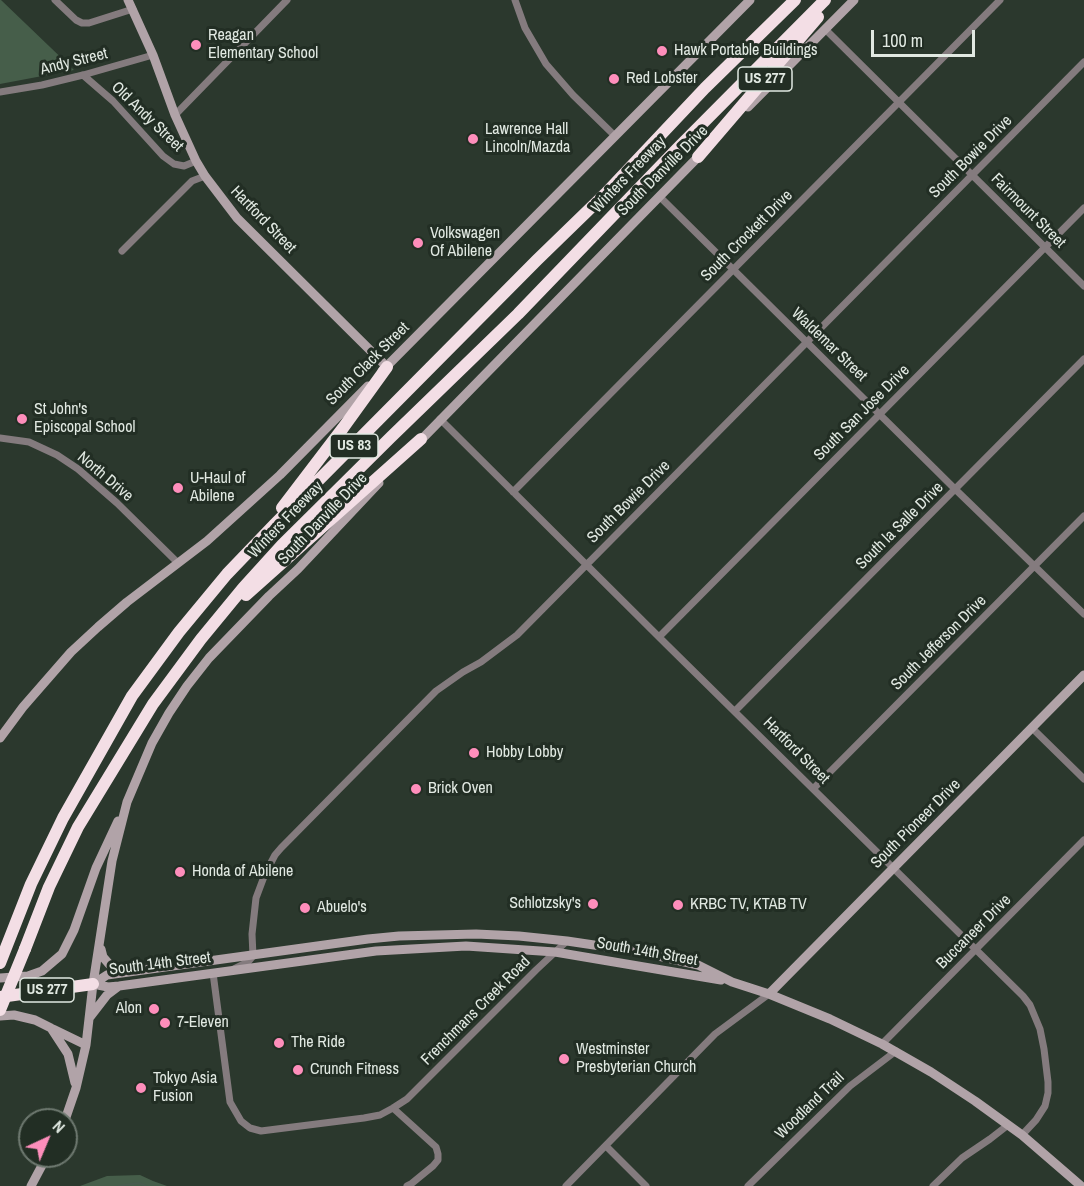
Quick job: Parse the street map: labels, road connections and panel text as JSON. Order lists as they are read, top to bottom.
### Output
{
  "streets": {
    "highway": ["US 277", "Winters Freeway", "US 83"],
    "main road": [
      "South Danville Drive",
      "Hartford Street",
      "South Clack Street",
      "South Pioneer Drive",
      "South 14th Street"
    ],
    "street": [
      "Andy Street",
      "Old Andy Street",
      "South Bowie Drive",
      "Fairmount Street",
      "South Crockett Drive",
      "Waldemar Street",
      "South San Jose Drive",
      "North Drive",
      "South la Salle Drive",
      "South Jefferson Drive",
      "Buccaneer Drive",
      "Frenchmans Creek Road",
      "Woodland Trail"
    ]
  },
  "crossings": [
    ["Andy Street", "Old Andy Street"],
    ["Andy Street", "Hartford Street"],
    ["US 277", "South Danville Drive"],
    ["US 277", "South 14th Street"],
    ["Old Andy Street", "Hartford Street"],
    ["South Bowie Drive", "Fairmount Street"],
    ["South Bowie Drive", "Hartford Street"],
    ["South Bowie Drive", "Waldemar Street"],
    ["South Bowie Drive", "South 14th Street"],
    ["South Danville Drive", "Fairmount Street"],
    ["South Danville Drive", "Hartford Street"],
    ["South Danville Drive", "Waldemar Street"],
    ["South Danville Drive", "South 14th Street"],
    ["Fairmount Street", "South Crockett Drive"],
    ["Fairmount Street", "South San Jose Drive"],
    ["Hartford Street", "South Crockett Drive"],
    ["Hartford Street", "South Clack Street"],
    ["Hartford Street", "South San Jose Drive"],
    ["Hartford Street", "South la Salle Drive"],
    ["Hartford Street", "South Jefferson Drive"],
    ["Hartford Street", "South Pioneer Drive"],
    ["Hartford Street", "Buccaneer Drive"],
    ["Hartford Street", "South 14th Street"],
    ["South Crockett Drive", "Waldemar Street"],
    ["Waldemar Street", "South San Jose Drive"],
    ["Waldemar Street", "South la Salle Drive"],
    ["Waldemar Street", "South Jefferson Drive"],
    ["South Clack Street", "North Drive"],
    ["South Pioneer Drive", "South 14th Street"],
    ["Buccaneer Drive", "South 14th Street"],
    ["South 14th Street", "Frenchmans Creek Road"],
    ["South 14th Street", "Woodland Trail"]
  ],
  "places": [
    "Reagan Elementary School",
    "Hawk Portable Buildings",
    "Red Lobster",
    "Lawrence Hall Lincoln/Mazda",
    "Volkswagen Of Abilene",
    "St John's Episcopal School",
    "U-Haul of Abilene",
    "Hobby Lobby",
    "Brick Oven",
    "Honda of Abilene",
    "Schlotzsky's",
    "KRBC TV, KTAB TV",
    "Abuelo's",
    "Alon",
    "7-Eleven",
    "The Ride",
    "Westminster Presbyterian Church",
    "Crunch Fitness",
    "Tokyo Asia Fusion"
  ],
  "scale_bar": "100 m",
  "north": "top right"
}
